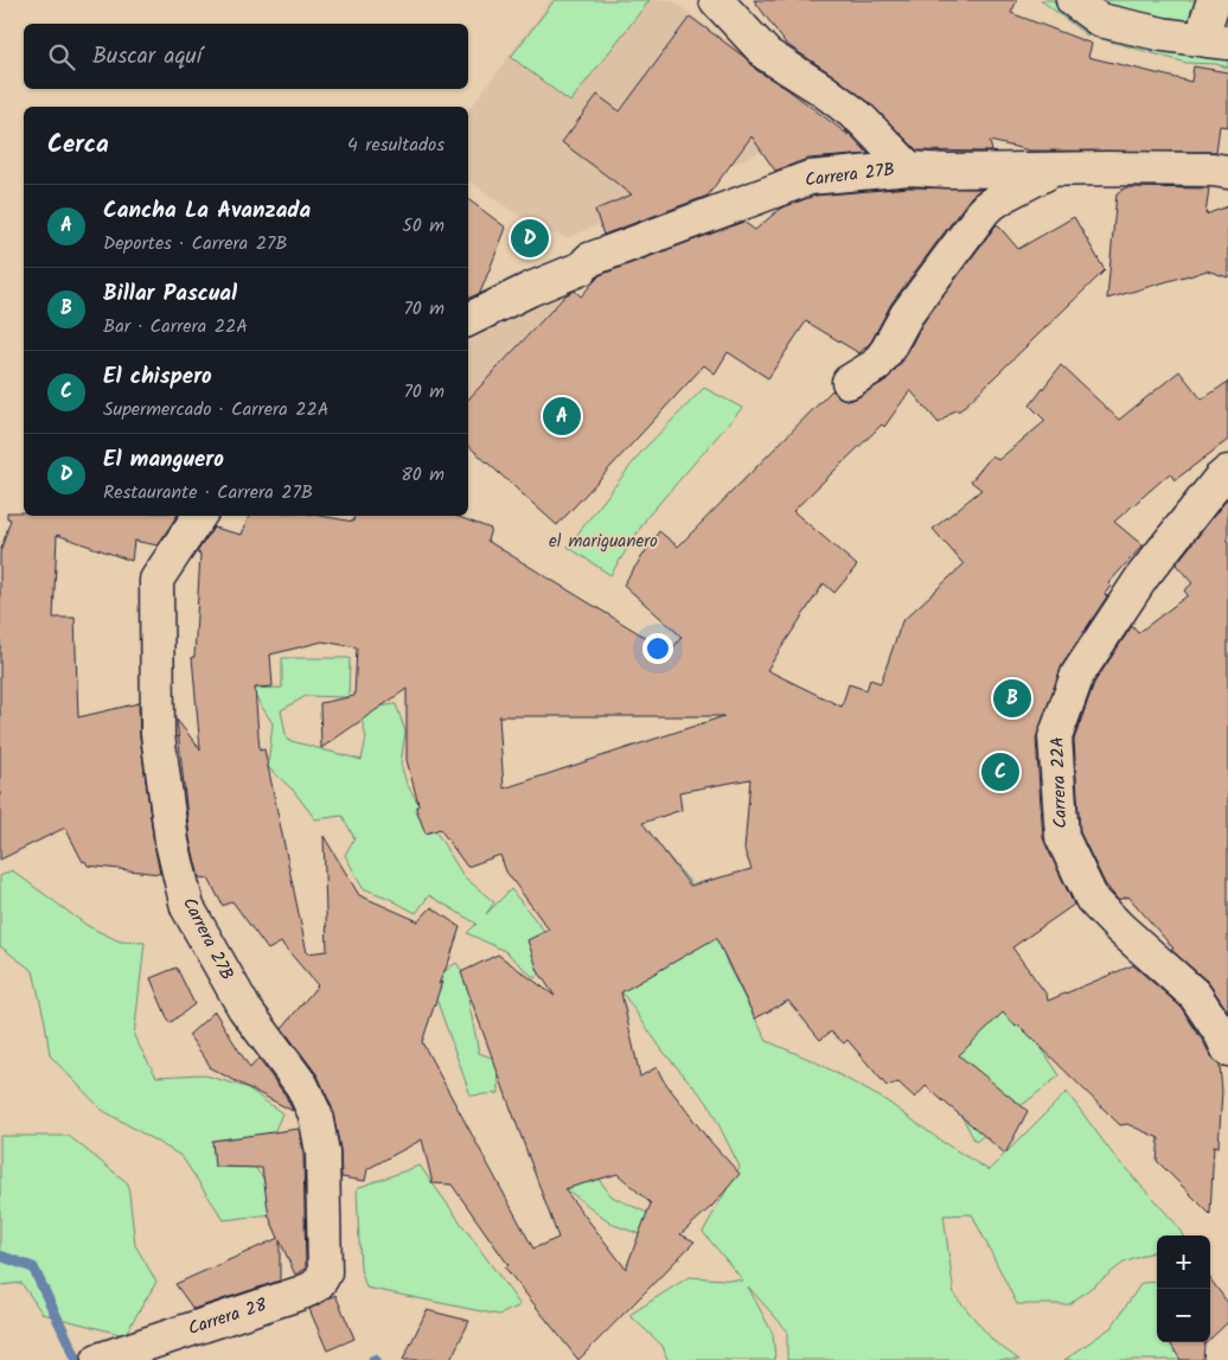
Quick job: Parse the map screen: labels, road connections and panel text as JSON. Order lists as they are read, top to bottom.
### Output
{
  "streets": {
    "street": ["Carrera 27B", "Carrera 22A", "Carrera 28"]
  },
  "crossings": [
    ["Carrera 27B", "Carrera 28"]
  ],
  "parks": ["el mariguanero"],
  "page": {
    "search": "Buscar aquí",
    "heading": ["Cerca", "4 resultados"],
    "list": [
      {
        "mark": "A",
        "name": "Cancha La Avanzada",
        "note": "Deportes · Carrera 27B",
        "value": "50 m"
      },
      {
        "mark": "B",
        "name": "Billar Pascual",
        "note": "Bar · Carrera 22A",
        "value": "70 m"
      },
      {
        "mark": "C",
        "name": "El chispero",
        "note": "Supermercado · Carrera 22A",
        "value": "70 m"
      },
      {
        "mark": "D",
        "name": "El manguero",
        "note": "Restaurante · Carrera 27B",
        "value": "80 m"
      }
    ],
    "pins": [
      "D",
      "A",
      "B",
      "C"
    ],
    "map_buttons": ["+", "−"]
  }
}
